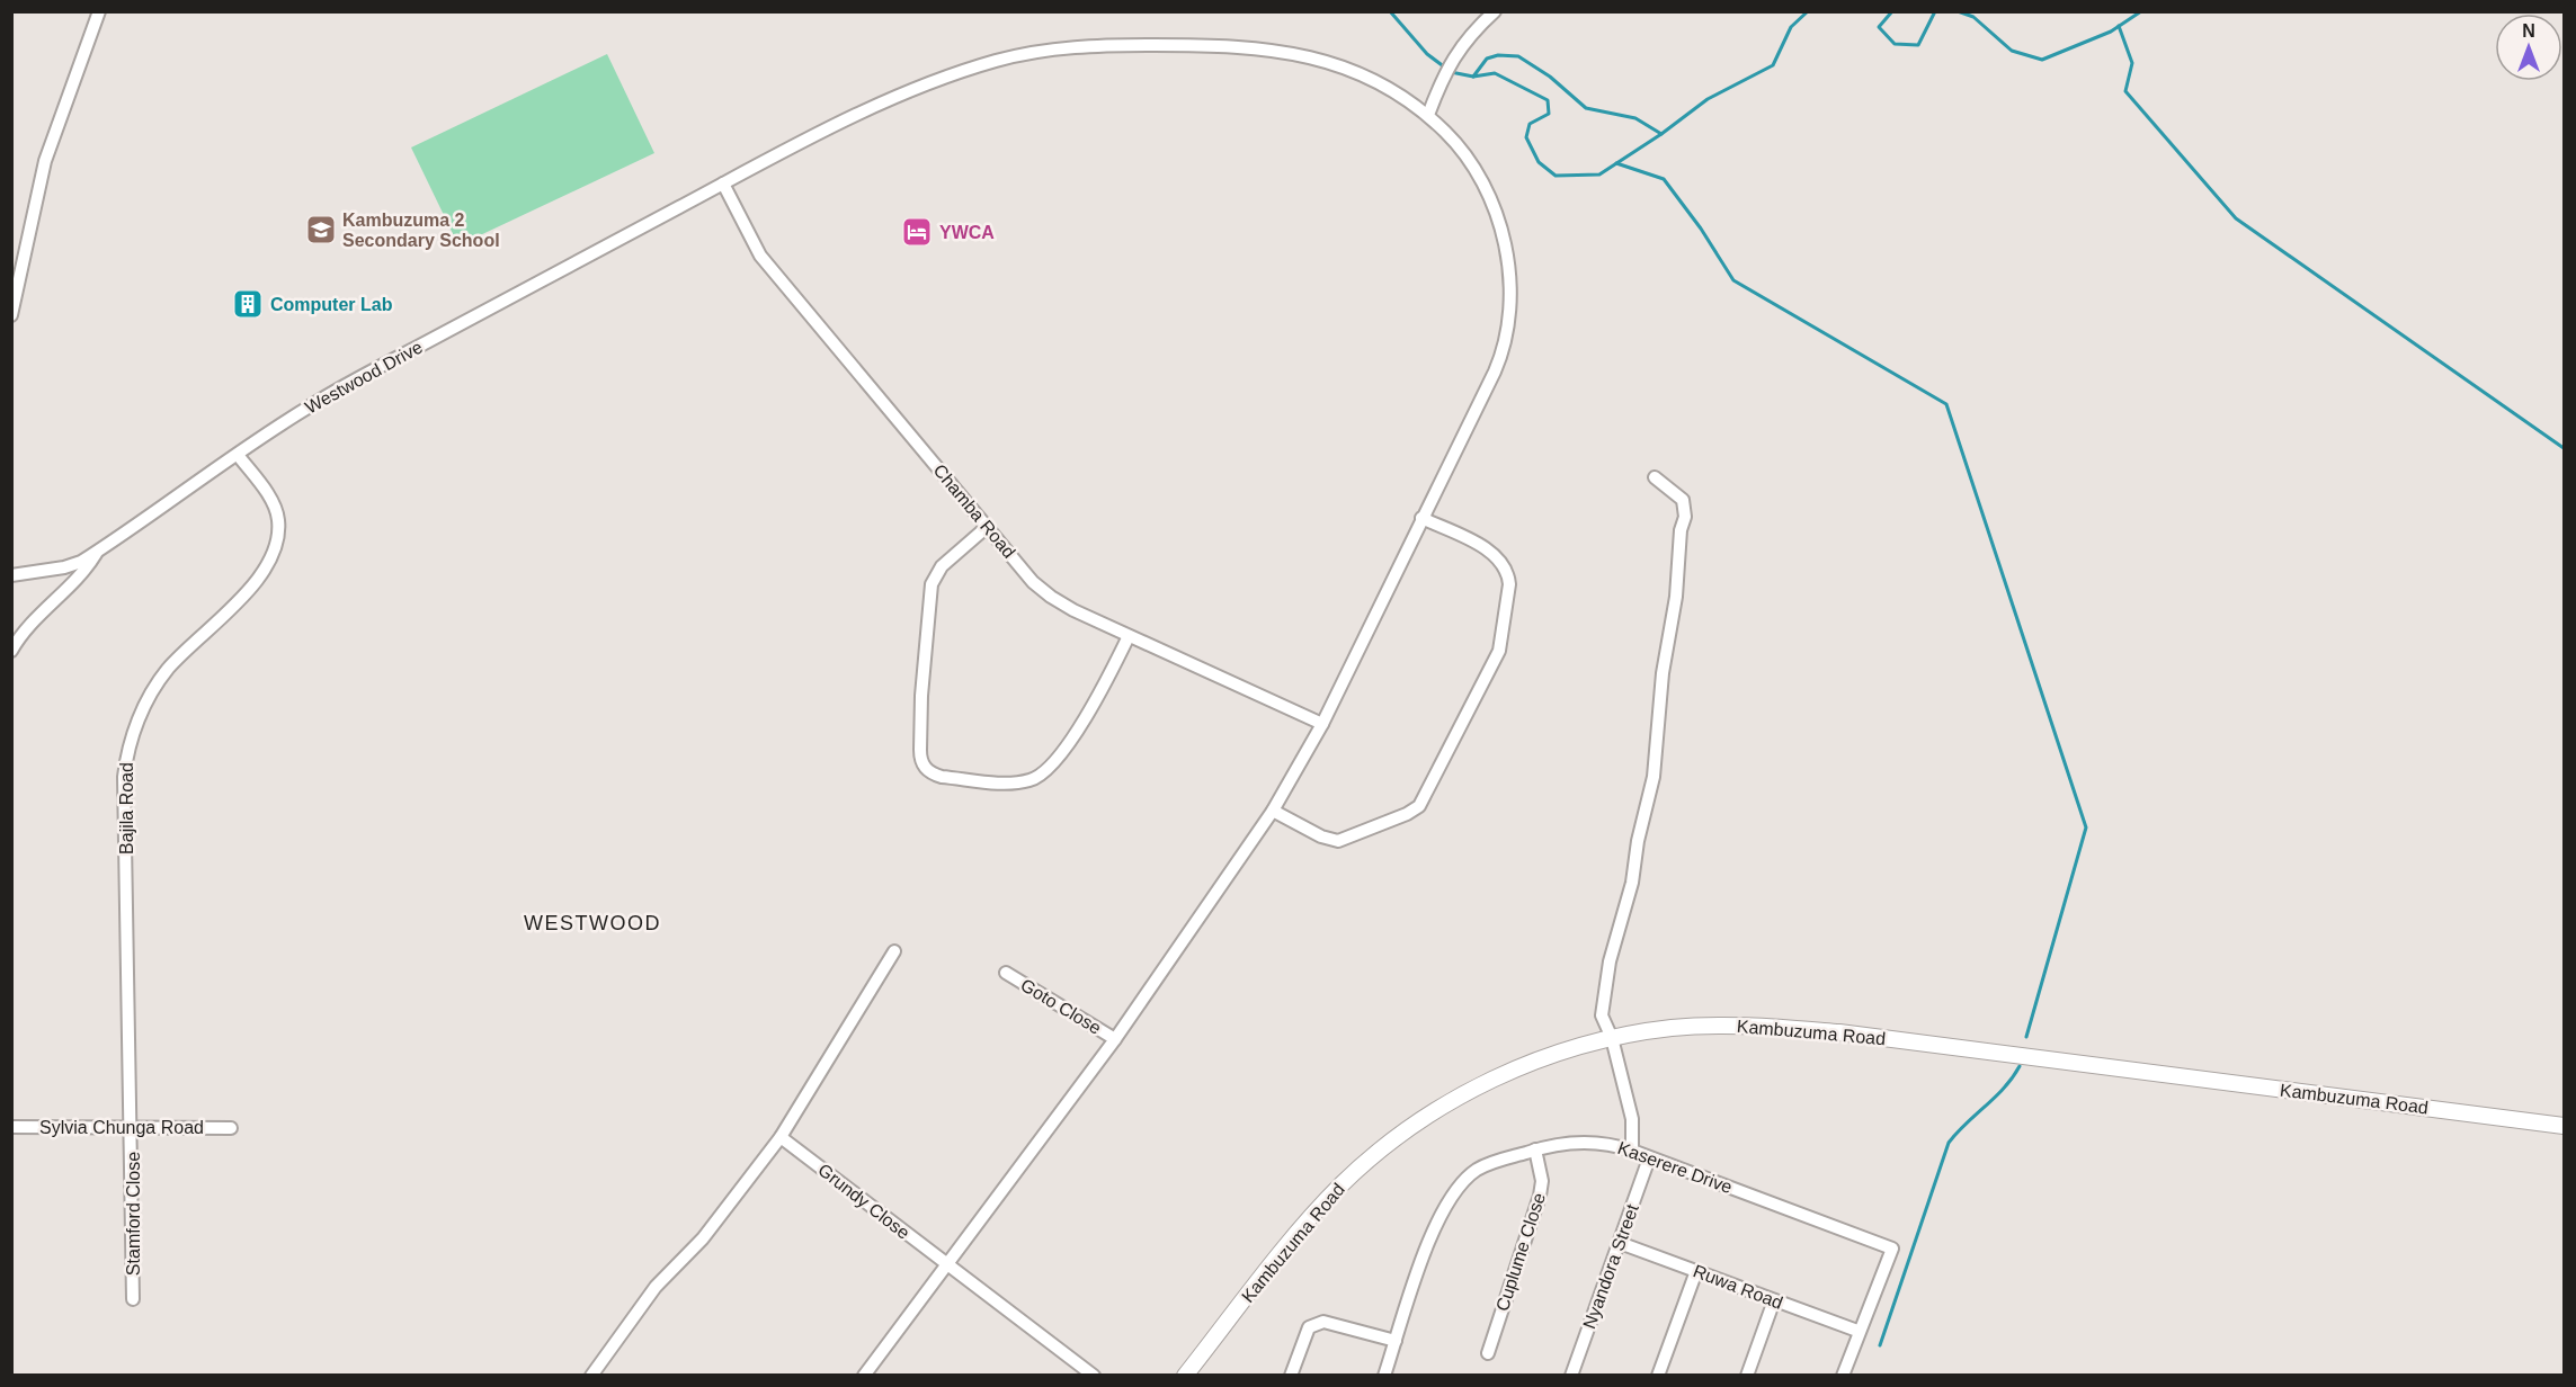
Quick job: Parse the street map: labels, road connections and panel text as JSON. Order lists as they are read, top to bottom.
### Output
{
  "streets": {
    "main road": ["Kambuzuma Road"],
    "street": [
      "Westwood Drive",
      "Chamba Road",
      "Bajila Road",
      "Goto Close",
      "Sylvia Chunga Road",
      "Kaserere Drive",
      "Grundy Close",
      "Stamford Close",
      "Cuplume Close",
      "Nyandora Street",
      "Ruwa Road"
    ]
  },
  "crossings": [
    ["Westwood Drive", "Chamba Road"],
    ["Westwood Drive", "Bajila Road"],
    ["Westwood Drive", "Goto Close"],
    ["Westwood Drive", "Grundy Close"],
    ["Bajila Road", "Sylvia Chunga Road"],
    ["Bajila Road", "Stamford Close"],
    ["Sylvia Chunga Road", "Stamford Close"],
    ["Kaserere Drive", "Cuplume Close"],
    ["Kaserere Drive", "Nyandora Street"],
    ["Kaserere Drive", "Ruwa Road"],
    ["Nyandora Street", "Ruwa Road"]
  ],
  "districts": ["WESTWOOD"],
  "places": {
    "school or university": ["Kambuzuma 2 Secondary School"],
    "hotel": ["YWCA"],
    "building": ["Computer Lab"]
  },
  "north": "top"
}
